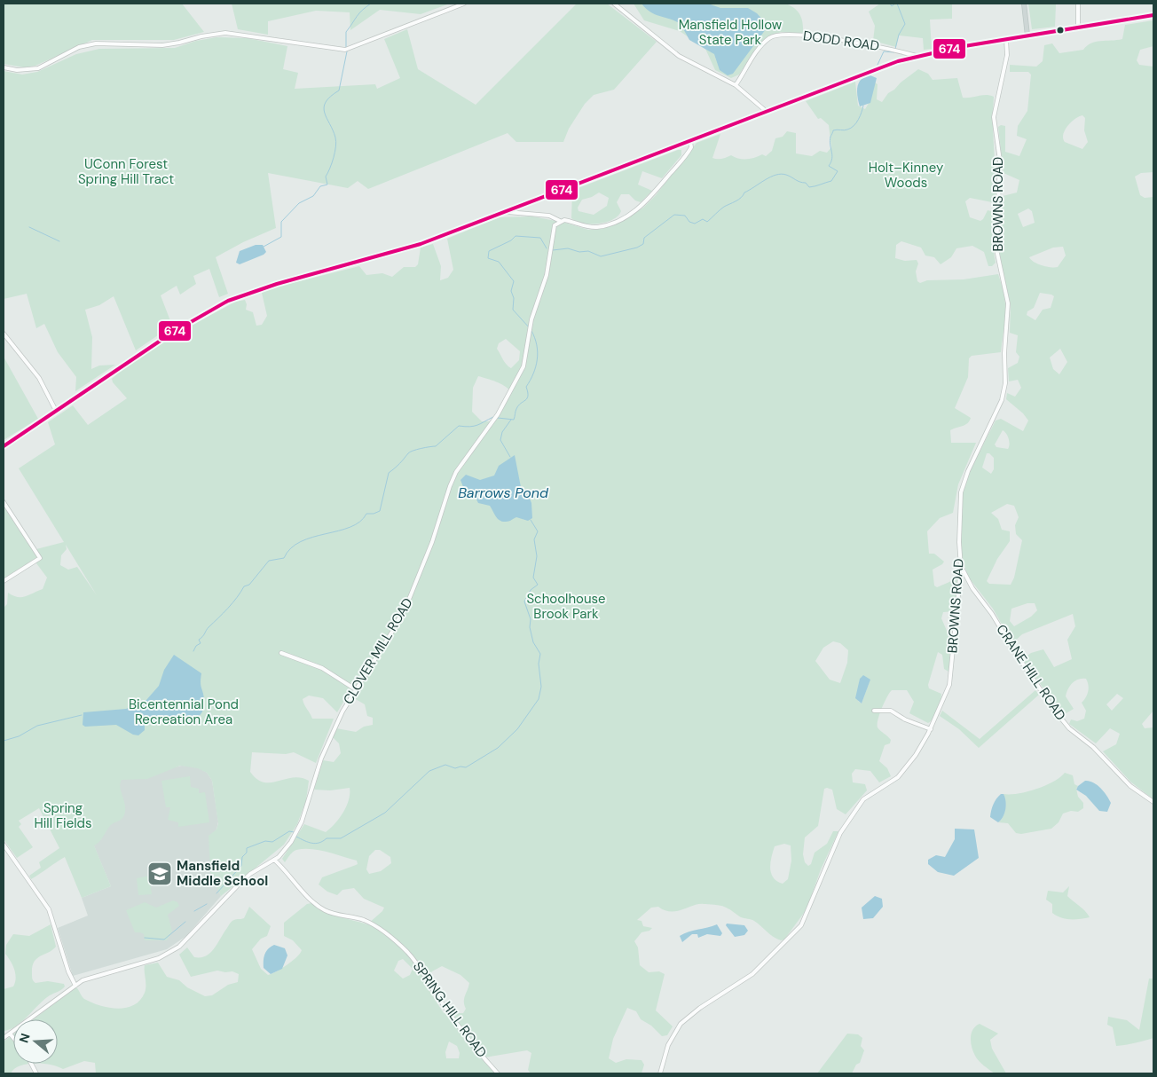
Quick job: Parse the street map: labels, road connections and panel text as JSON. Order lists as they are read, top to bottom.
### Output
{
  "streets": {
    "street": [
      "DODD ROAD",
      "BROWNS ROAD",
      "CLOVER MILL ROAD",
      "CRANE HILL ROAD",
      "SPRING HILL ROAD"
    ]
  },
  "crossings": [
    ["BROWNS ROAD", "CRANE HILL ROAD"],
    ["CLOVER MILL ROAD", "SPRING HILL ROAD"]
  ],
  "water": ["Barrows Pond"],
  "parks": [
    "Mansfield Hollow State Park",
    "UConn Forest Spring Hill Tract",
    "Holt–Kinney Woods",
    "Schoolhouse Brook Park",
    "Bicentennial Pond Recreation Area",
    "Spring Hill Fields"
  ],
  "places": {
    "school or university": ["Mansfield Middle School"]
  },
  "lines": ["transit line 674"],
  "north": "left"
}
